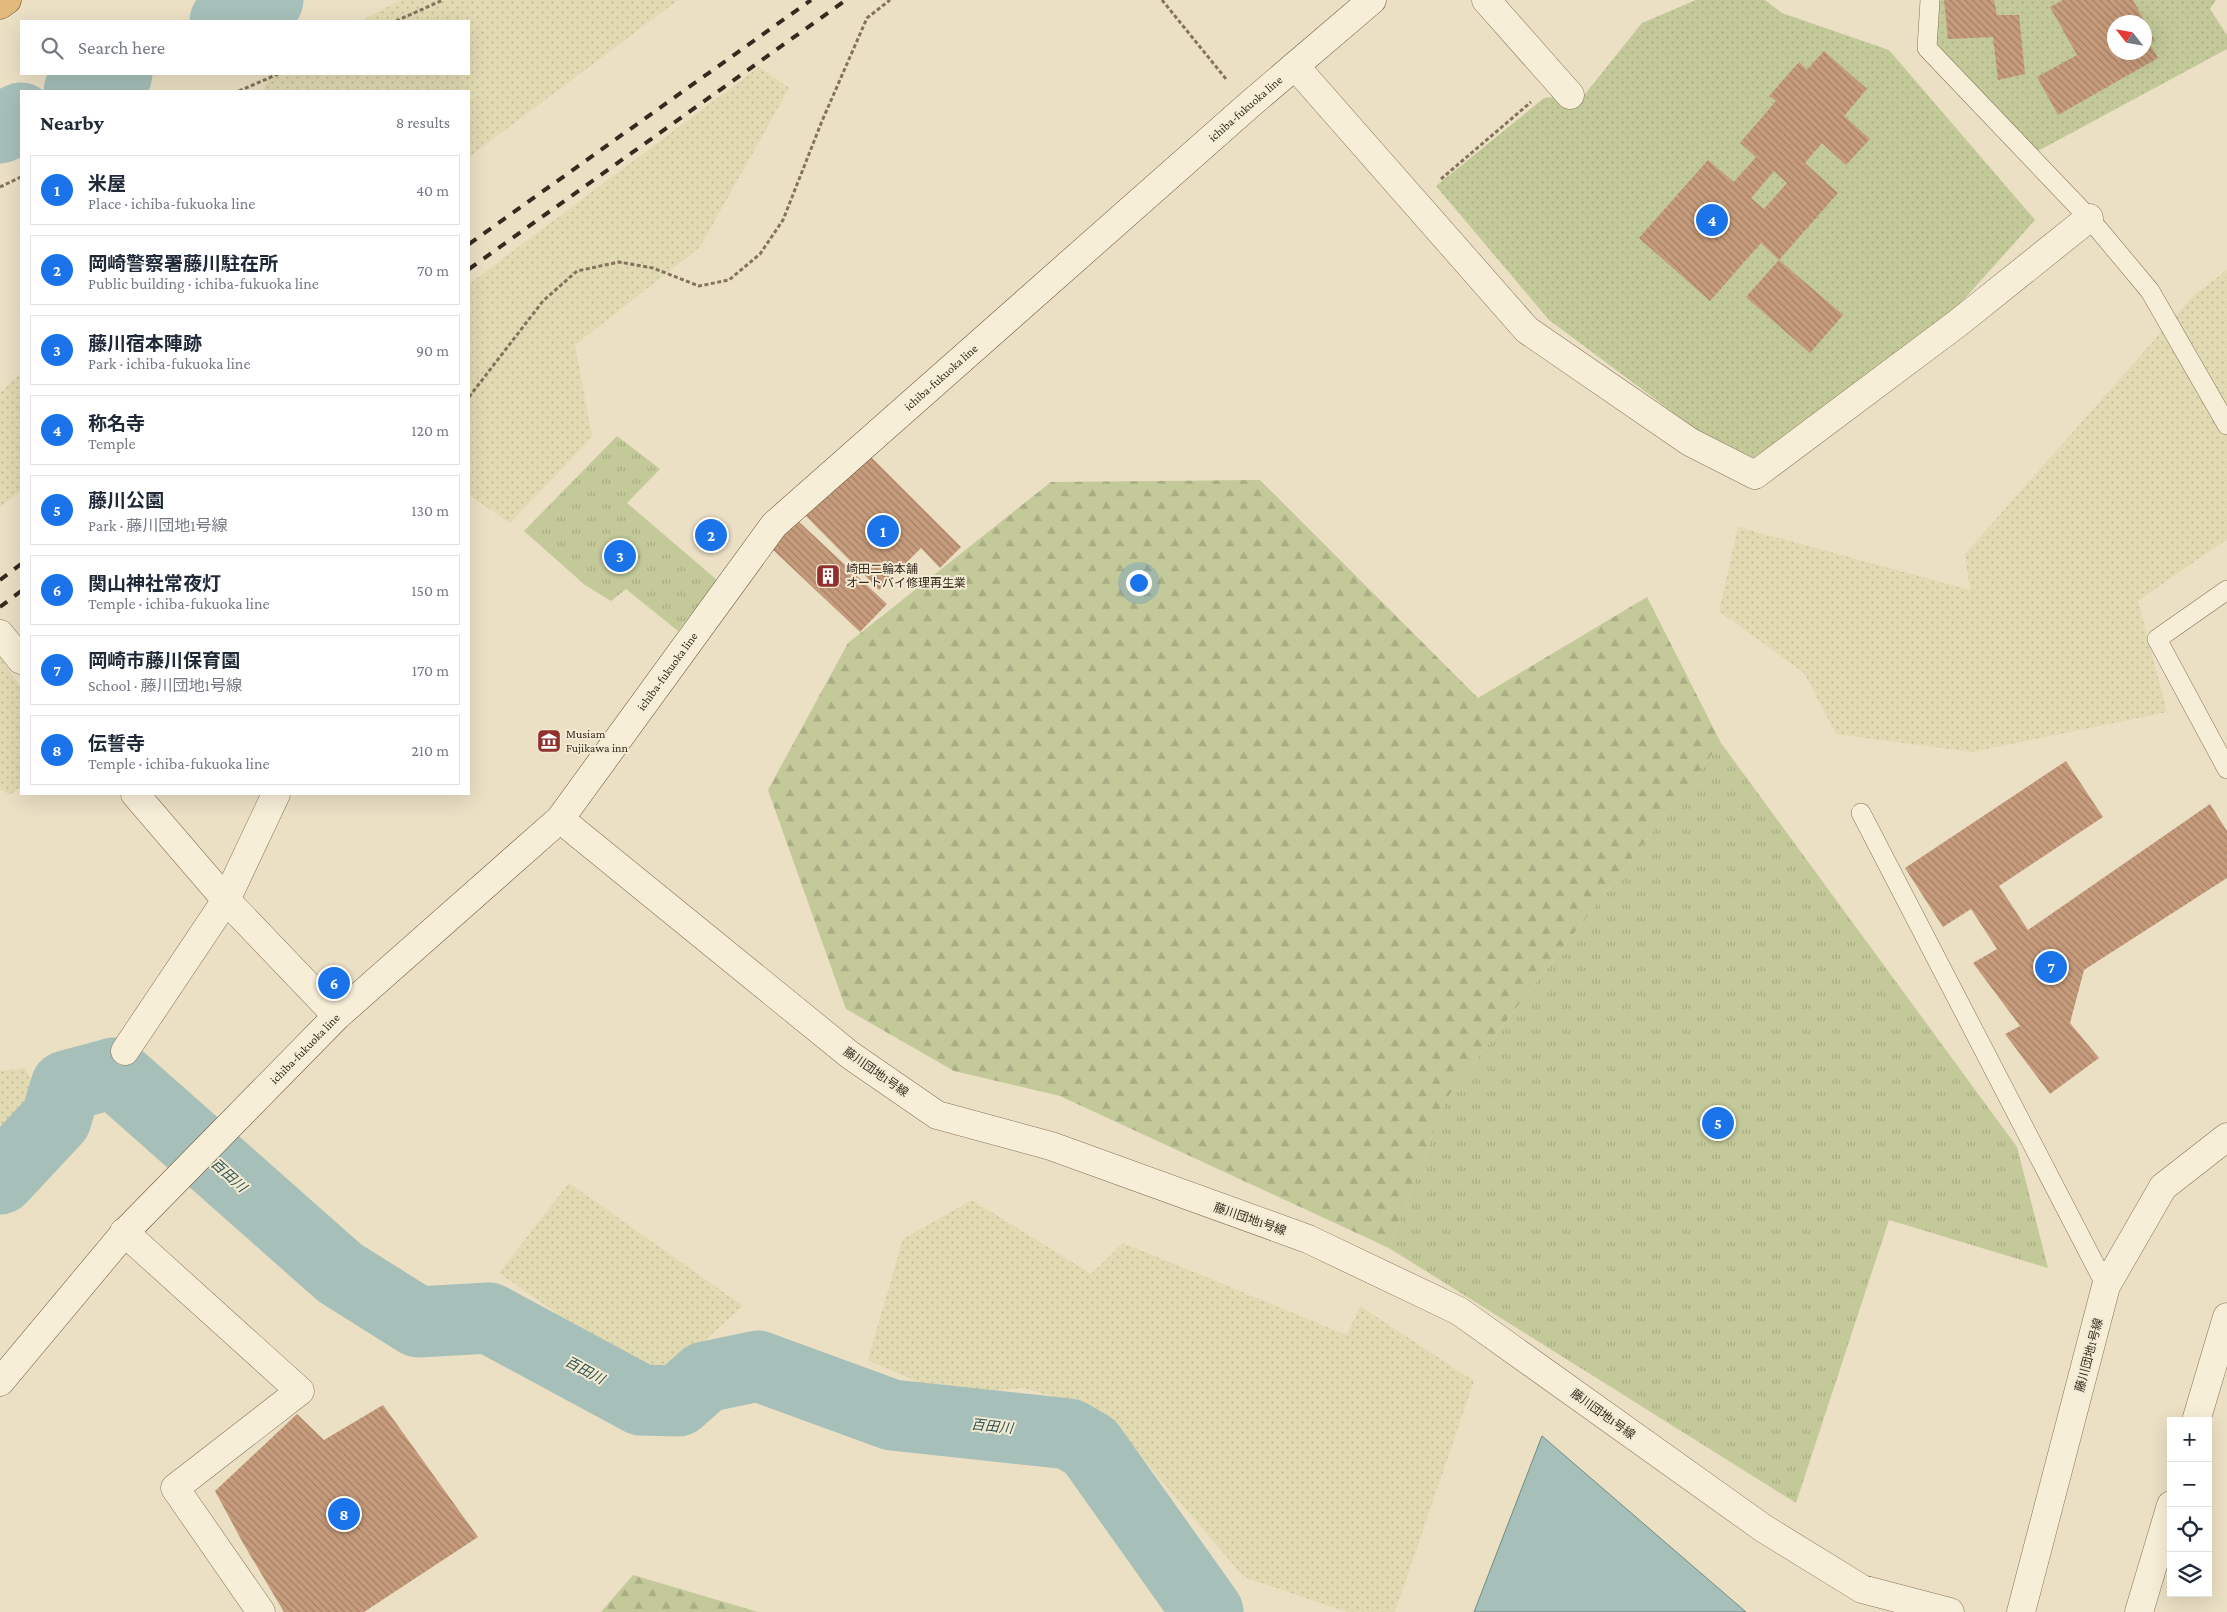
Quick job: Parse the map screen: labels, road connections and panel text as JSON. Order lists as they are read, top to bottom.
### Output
{
  "streets": {
    "street": ["ichiba-fukuoka line", "藤川団地1号線"]
  },
  "crossings": [
    ["ichiba-fukuoka line", "藤川団地1号線"]
  ],
  "water": ["百田川"],
  "places": {
    "building": ["崎田二輪本舗 オートバイ修理再生業"],
    "museum": ["Musiam Fujikawa inn"]
  },
  "north": "top left",
  "page": {
    "search": "Search here",
    "heading": ["Nearby", "8 results"],
    "list": [
      {
        "mark": "1",
        "name": "米屋",
        "note": "Place · ichiba-fukuoka line",
        "value": "40 m"
      },
      {
        "mark": "2",
        "name": "岡崎警察署藤川駐在所",
        "note": "Public building · ichiba-fukuoka line",
        "value": "70 m"
      },
      {
        "mark": "3",
        "name": "藤川宿本陣跡",
        "note": "Park · ichiba-fukuoka line",
        "value": "90 m"
      },
      {
        "mark": "4",
        "name": "称名寺",
        "note": "Temple",
        "value": "120 m"
      },
      {
        "mark": "5",
        "name": "藤川公園",
        "note": "Park · 藤川団地1号線",
        "value": "130 m"
      },
      {
        "mark": "6",
        "name": "関山神社常夜灯",
        "note": "Temple · ichiba-fukuoka line",
        "value": "150 m"
      },
      {
        "mark": "7",
        "name": "岡崎市藤川保育園",
        "note": "School · 藤川団地1号線",
        "value": "170 m"
      },
      {
        "mark": "8",
        "name": "伝誓寺",
        "note": "Temple · ichiba-fukuoka line",
        "value": "210 m"
      }
    ],
    "pins": [
      "4",
      "1",
      "2",
      "3",
      "7",
      "6",
      "5",
      "8"
    ],
    "map_buttons": ["+", "−"]
  }
}
